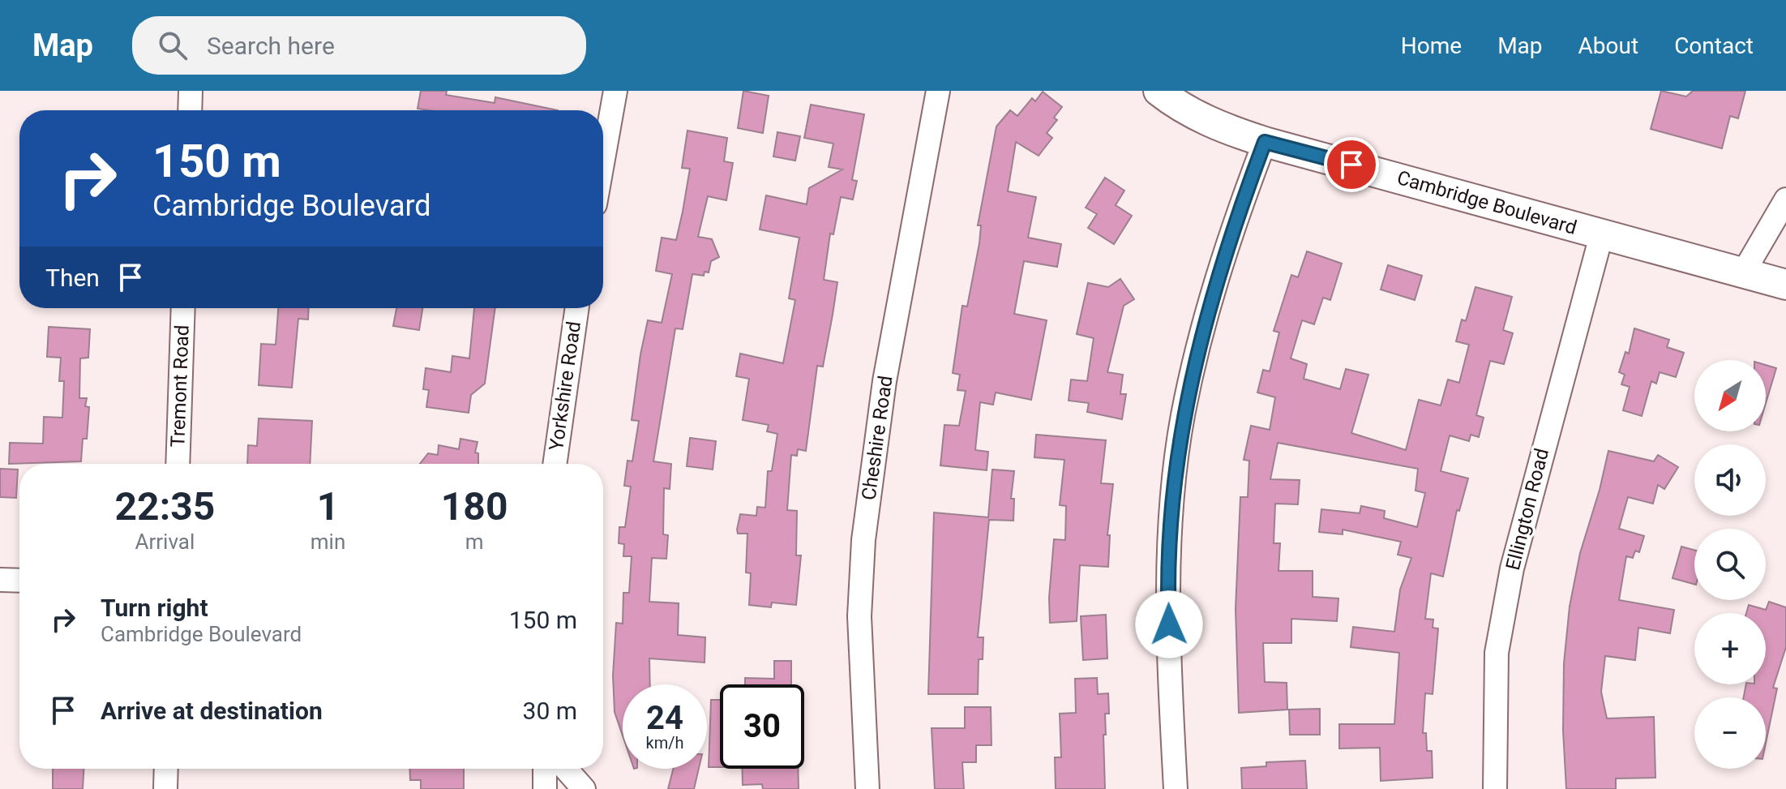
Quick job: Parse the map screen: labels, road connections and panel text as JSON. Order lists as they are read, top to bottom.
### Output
{
  "streets": {
    "street": [
      "Cambridge Boulevard",
      "Tremont Road",
      "Yorkshire Road",
      "Cheshire Road",
      "Ellington Road"
    ]
  },
  "crossings": [
    ["Cambridge Boulevard", "Ellington Road"]
  ],
  "north": "bottom left",
  "page": {
    "header": "Map",
    "search": "Search here",
    "nav": [
      "Home",
      "Map",
      "About",
      "Contact"
    ],
    "turn": ["150 m", "Cambridge Boulevard"],
    "then": "Then",
    "map_buttons": ["+", "−"],
    "eta": [
      "22:35",
      "Arrival",
      "1",
      "min",
      "180",
      "m"
    ],
    "list": [
      {
        "name": "Turn right",
        "note": "Cambridge Boulevard",
        "value": "150 m"
      },
      {
        "name": "Arrive at destination",
        "value": "30 m"
      }
    ],
    "speed": "24 km/h",
    "limit": "30"
  }
}
